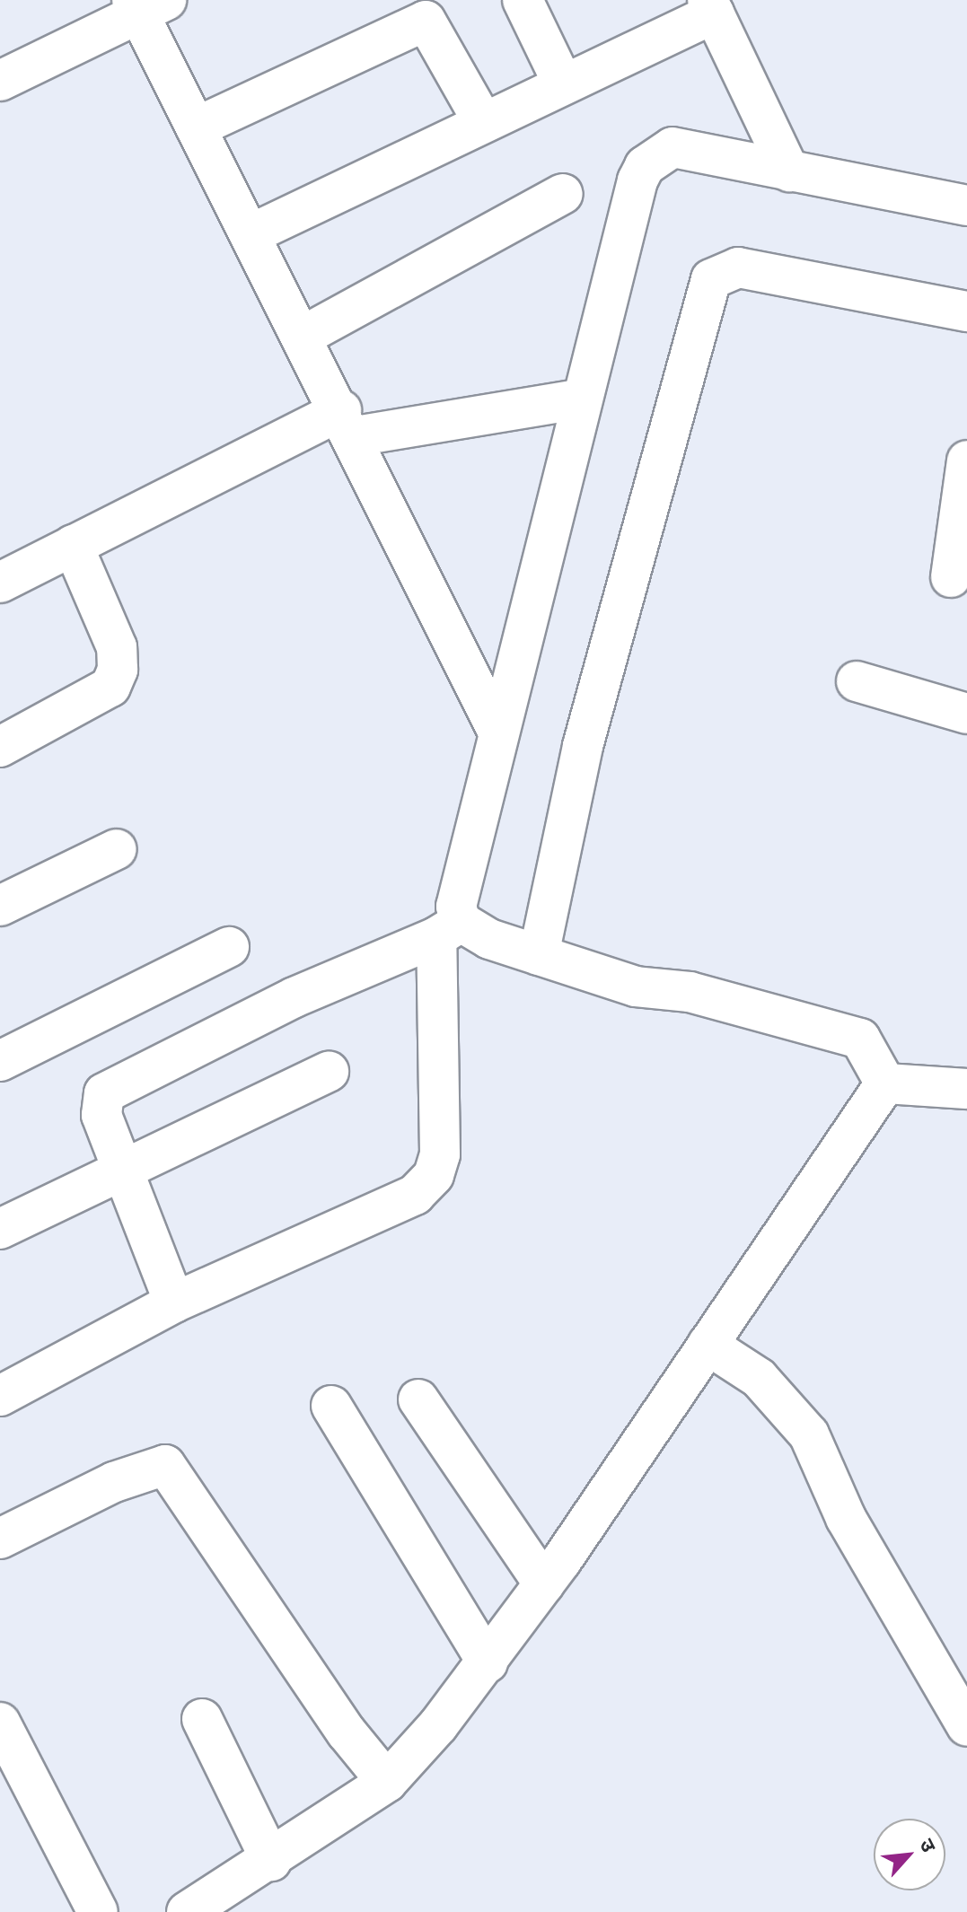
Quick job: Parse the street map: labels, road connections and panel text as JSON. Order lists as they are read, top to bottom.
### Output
{
  "north": "top right"
}
